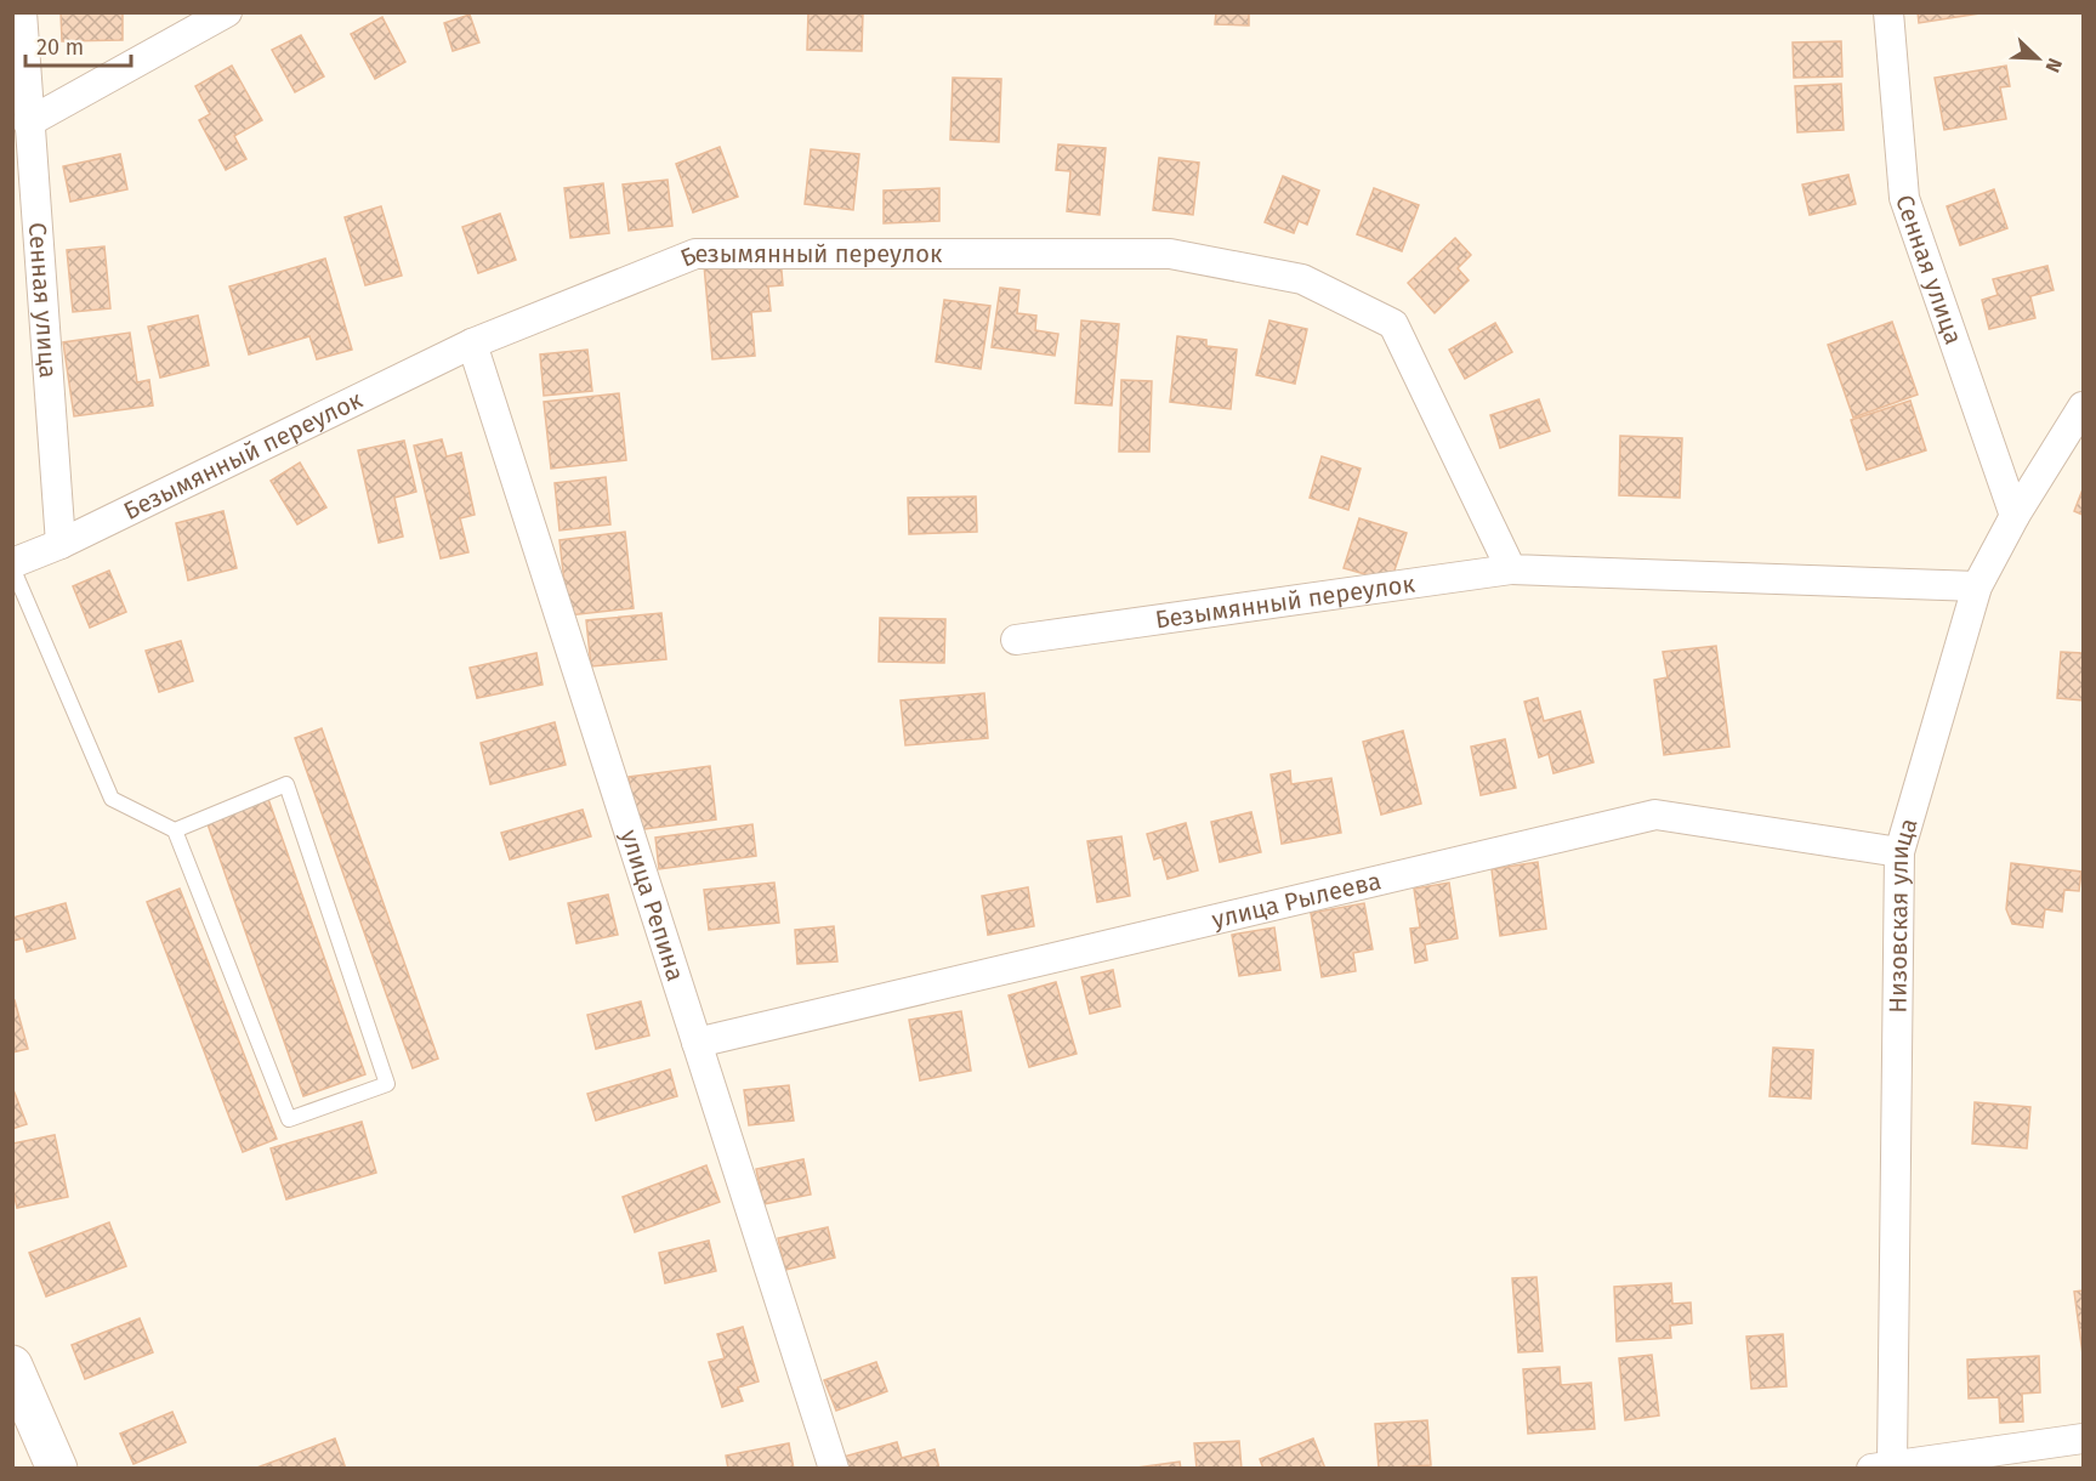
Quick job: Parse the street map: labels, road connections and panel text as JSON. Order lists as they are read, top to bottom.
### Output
{
  "streets": {
    "street": [
      "Безымянный переулок",
      "Сенная улица",
      "улица Рылеева",
      "улица Репина",
      "Низовская улица"
    ]
  },
  "crossings": [
    ["Безымянный переулок", "Сенная улица"],
    ["Безымянный переулок", "улица Репина"],
    ["Безымянный переулок", "Низовская улица"],
    ["Сенная улица", "Низовская улица"],
    ["улица Рылеева", "улица Репина"],
    ["улица Рылеева", "Низовская улица"]
  ],
  "scale_bar": "20 m",
  "north": "bottom right"
}
